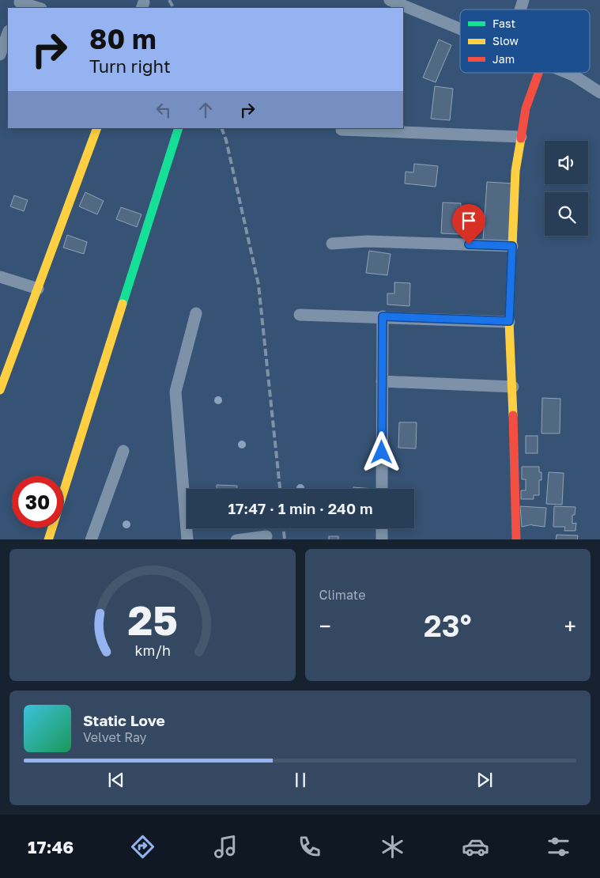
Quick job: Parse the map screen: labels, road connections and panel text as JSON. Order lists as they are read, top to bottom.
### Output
{
  "legend": ["Fast", "Slow", "Jam"],
  "page": {
    "turn": ["80 m", "Turn right"],
    "limit": "30",
    "trip": "17:47 · 1 min · 240 m",
    "tile": "Climate",
    "heat": ["−", "23°", "+"],
    "song": ["Static Love", "Velvet Ray"],
    "tabs": "17:46",
    "gauge": ["25", "km/h"]
  }
}
